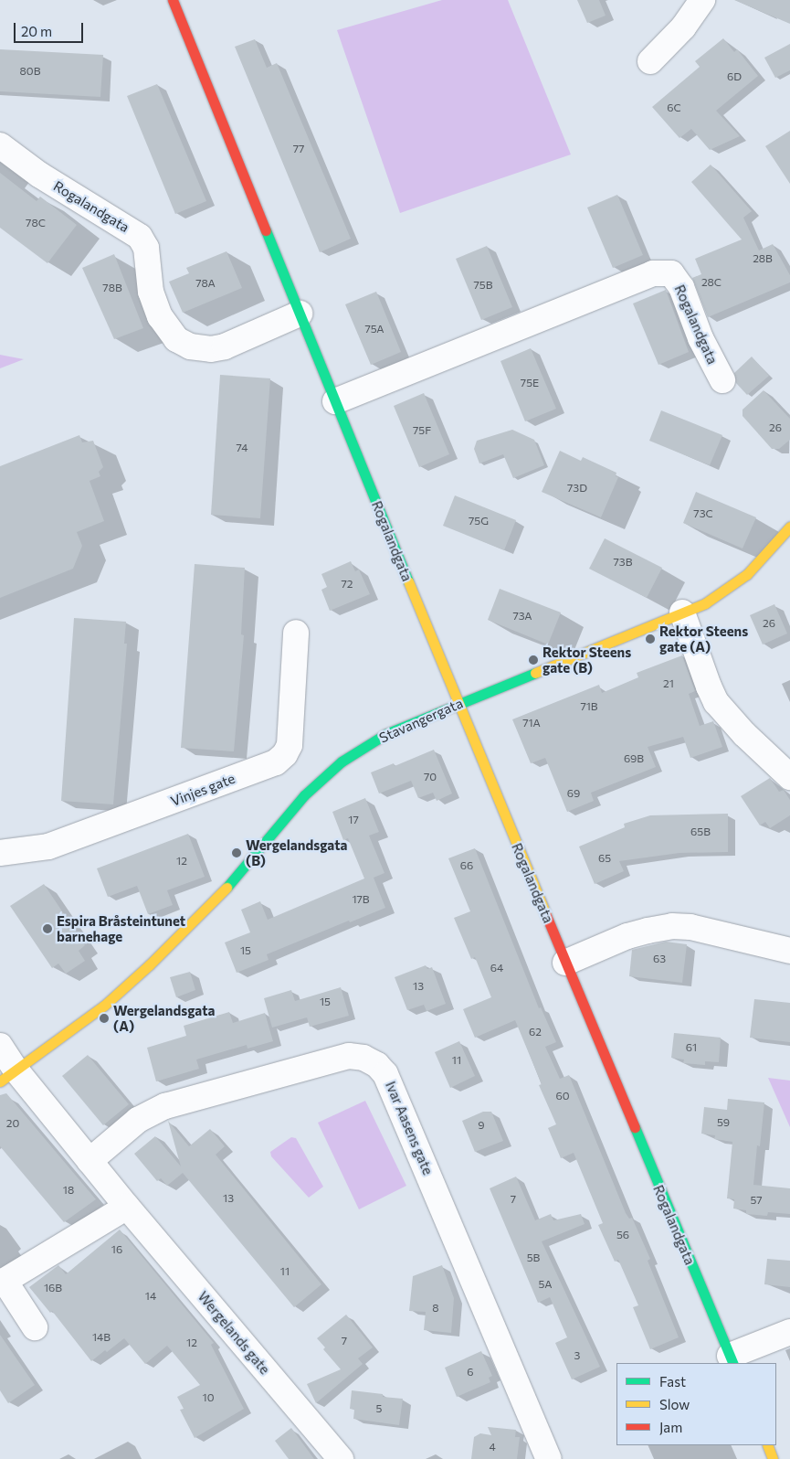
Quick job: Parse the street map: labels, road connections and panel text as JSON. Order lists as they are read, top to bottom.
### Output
{
  "streets": {
    "street": [
      "Rogalandgata",
      "Stavangergata",
      "Vinjes gate",
      "Ivar Aasens gate",
      "Wergelands gate"
    ]
  },
  "crossings": [
    ["Rogalandgata", "Stavangergata"],
    ["Stavangergata", "Wergelands gate"],
    ["Ivar Aasens gate", "Wergelands gate"]
  ],
  "places": [
    "Rektor Steens gate (A)",
    "Rektor Steens gate (B)",
    "Wergelandsgata (B)",
    "Espira Bråsteintunet barnehage",
    "Wergelandsgata (A)"
  ],
  "house_numbers": [
    "80B",
    "6D",
    "6C",
    "77",
    "78C",
    "28B",
    "28C",
    "78A",
    "75B",
    "78B",
    "75A",
    "75E",
    "26",
    "75F",
    "74",
    "73D",
    "73C",
    "75G",
    "73B",
    "72",
    "73A",
    "26",
    "21",
    "71B",
    "71A",
    "69B",
    "70",
    "69",
    "17",
    "65B",
    "65",
    "12",
    "66",
    "17B",
    "15",
    "63",
    "64",
    "13",
    "15",
    "62",
    "61",
    "11",
    "60",
    "59",
    "20",
    "9",
    "18",
    "13",
    "7",
    "57",
    "56",
    "16",
    "5B",
    "11",
    "5A",
    "16B",
    "14",
    "8",
    "14B",
    "7",
    "12",
    "3",
    "6",
    "10",
    "5",
    "4"
  ],
  "legend": ["Fast", "Slow", "Jam"],
  "scale_bar": "20 m"
}
